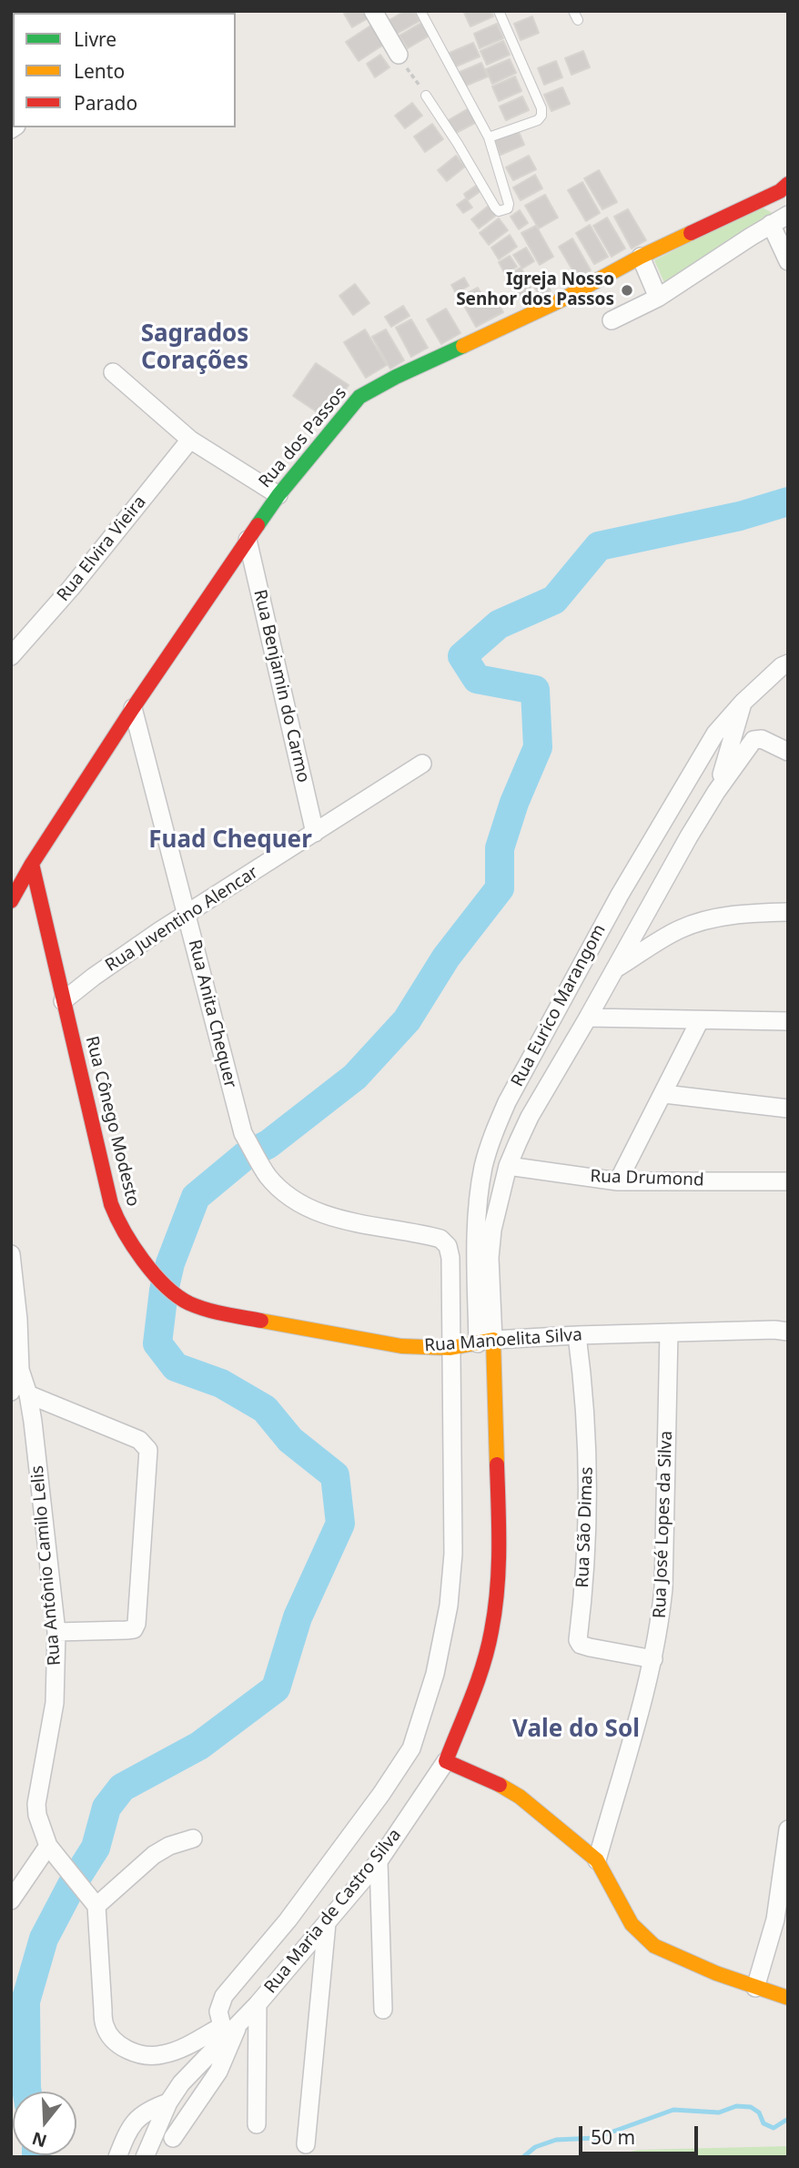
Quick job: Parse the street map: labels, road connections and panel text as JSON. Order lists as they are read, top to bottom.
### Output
{
  "streets": {
    "street": [
      "Rua dos Passos",
      "Rua Elvira Vieira",
      "Rua Benjamin do Carmo",
      "Rua Juventino Alencar",
      "Rua Eurico Marangom",
      "Rua Anita Chequer",
      "Rua Cônego Modesto",
      "Rua Drumond",
      "Rua Manoelita Silva",
      "Rua José Lopes da Silva",
      "Rua São Dimas",
      "Rua Antônio Camilo Lelis",
      "Rua Maria de Castro Silva"
    ]
  },
  "crossings": [
    ["Rua dos Passos", "Rua Benjamin do Carmo"],
    ["Rua dos Passos", "Rua Anita Chequer"],
    ["Rua Benjamin do Carmo", "Rua Juventino Alencar"],
    ["Rua Juventino Alencar", "Rua Anita Chequer"],
    ["Rua Juventino Alencar", "Rua Cônego Modesto"],
    ["Rua Eurico Marangom", "Rua Drumond"],
    ["Rua Eurico Marangom", "Rua Manoelita Silva"],
    ["Rua Eurico Marangom", "Rua Maria de Castro Silva"],
    ["Rua Anita Chequer", "Rua Manoelita Silva"],
    ["Rua Anita Chequer", "Rua Maria de Castro Silva"],
    ["Rua Cônego Modesto", "Rua Manoelita Silva"],
    ["Rua Manoelita Silva", "Rua José Lopes da Silva"],
    ["Rua Manoelita Silva", "Rua São Dimas"],
    ["Rua Manoelita Silva", "Rua Maria de Castro Silva"],
    ["Rua José Lopes da Silva", "Rua São Dimas"]
  ],
  "districts": ["Sagrados Corações", "Fuad Chequer", "Vale do Sol"],
  "places": ["Igreja Nosso Senhor dos Passos"],
  "legend": ["Livre", "Lento", "Parado"],
  "scale_bar": "50 m",
  "north": "bottom"
}
